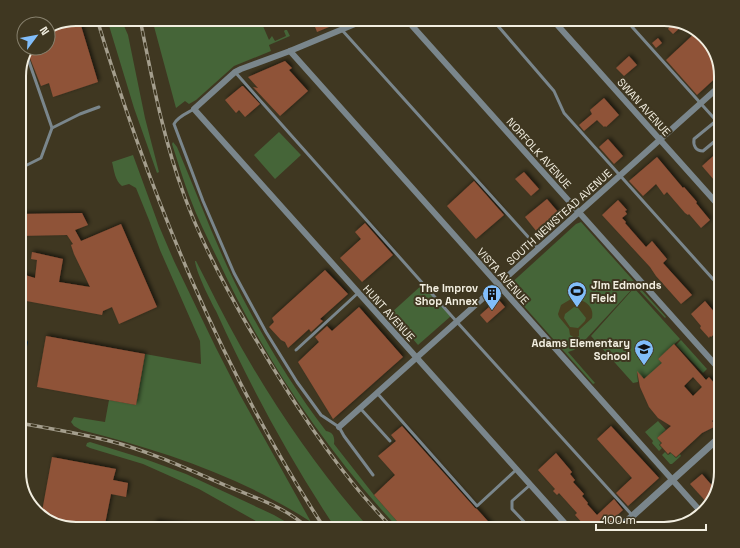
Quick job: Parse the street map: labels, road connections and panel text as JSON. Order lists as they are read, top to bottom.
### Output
{
  "streets": {
    "street": [
      "SWAN AVENUE",
      "NORFOLK AVENUE",
      "SOUTH NEWSTEAD AVENUE",
      "VISTA AVENUE",
      "HUNT AVENUE"
    ]
  },
  "crossings": [
    ["SWAN AVENUE", "SOUTH NEWSTEAD AVENUE"],
    ["NORFOLK AVENUE", "SOUTH NEWSTEAD AVENUE"],
    ["SOUTH NEWSTEAD AVENUE", "VISTA AVENUE"],
    ["SOUTH NEWSTEAD AVENUE", "HUNT AVENUE"]
  ],
  "places": {
    "sports": ["Jim Edmonds Field"],
    "building": ["The Improv Shop Annex"],
    "school or university": ["Adams Elementary School"]
  },
  "scale_bar": "100 m",
  "north": "top right"
}
